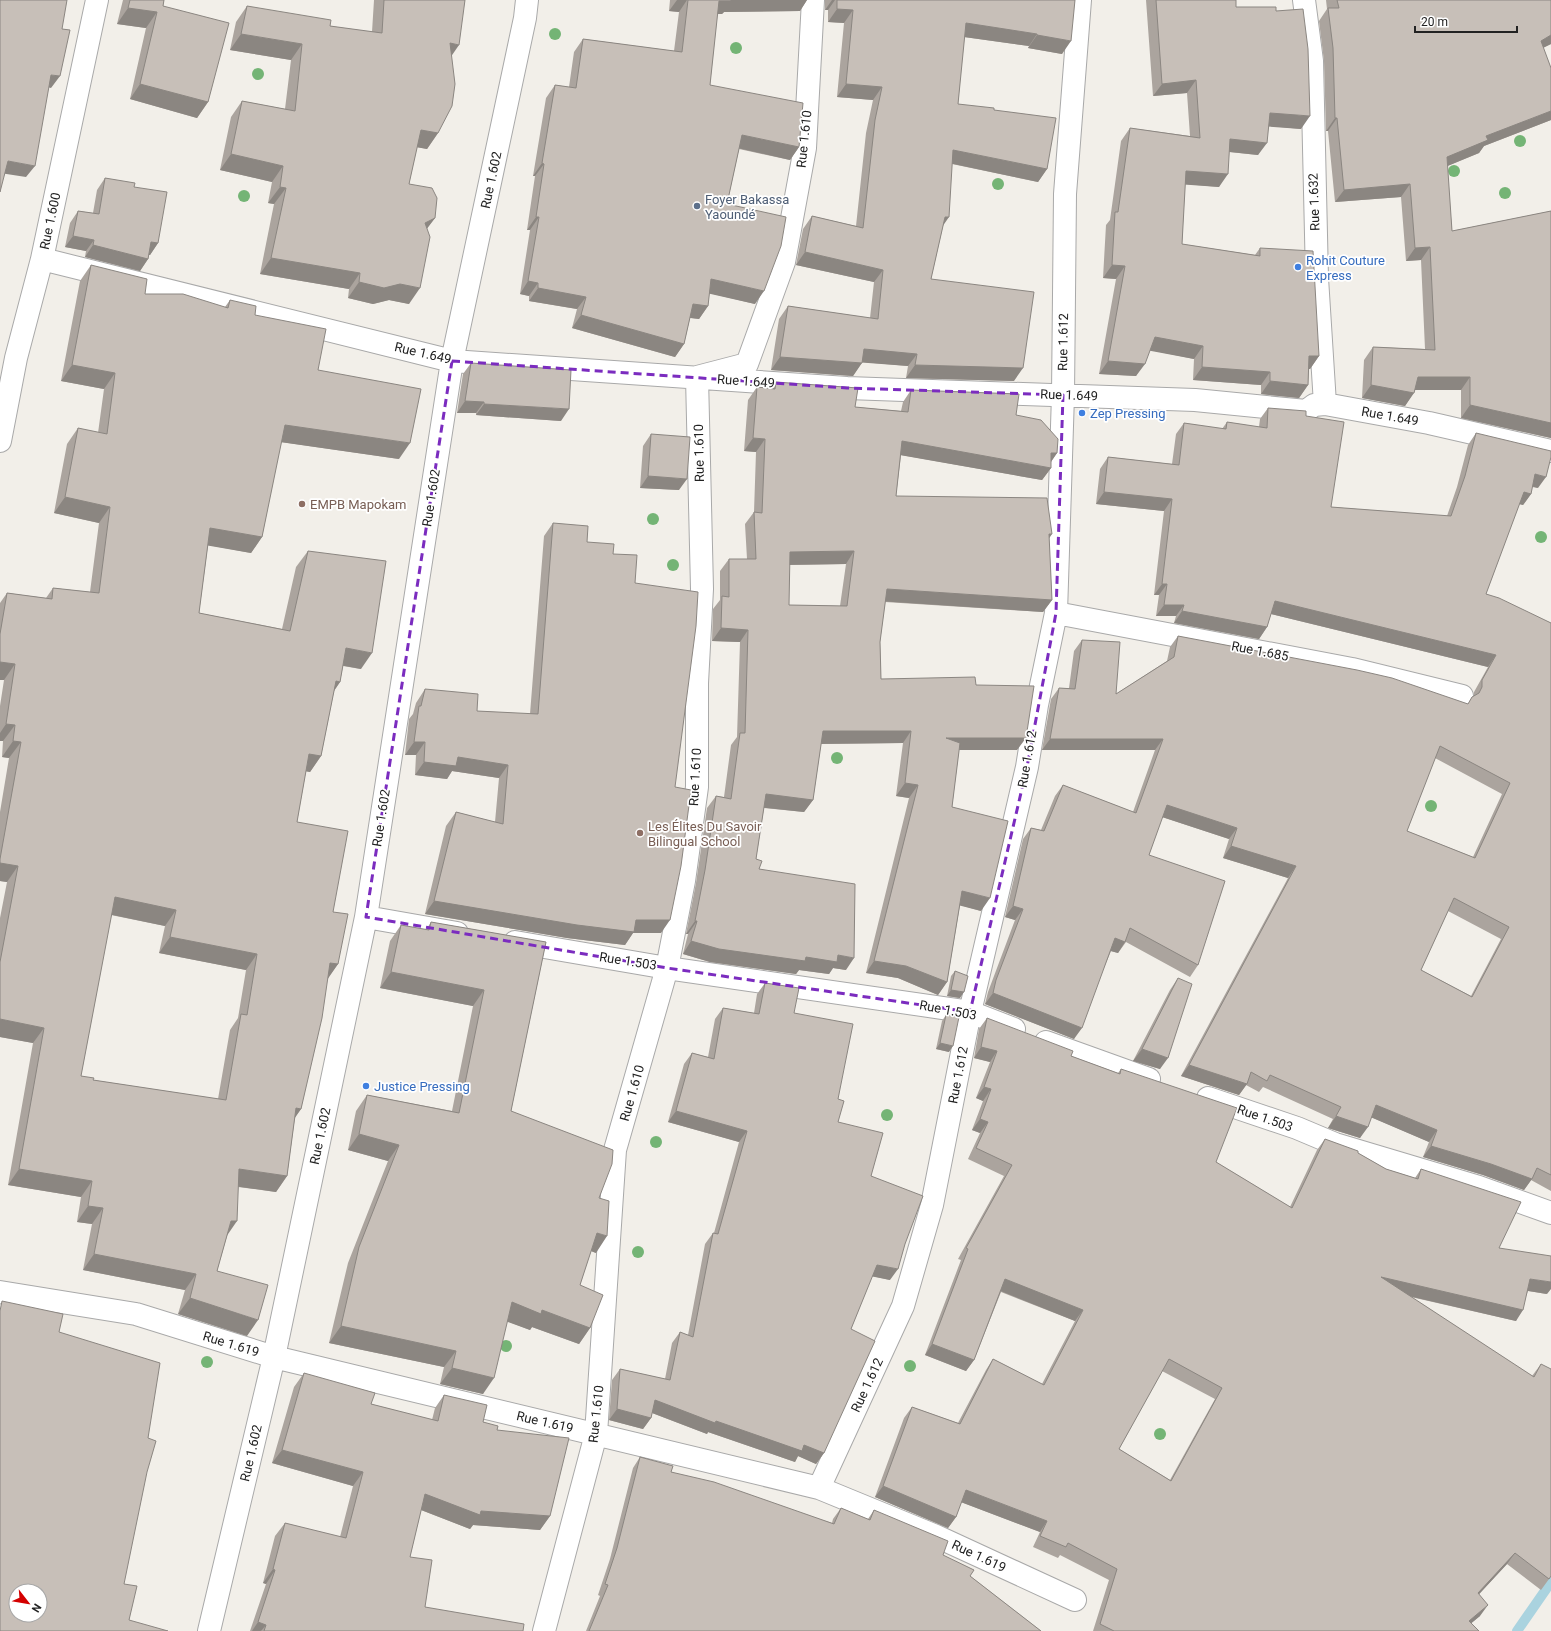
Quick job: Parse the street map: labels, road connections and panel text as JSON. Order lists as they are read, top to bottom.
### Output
{
  "streets": {
    "street": [
      "Rue 1.610",
      "Rue 1.602",
      "Rue 1.632",
      "Rue 1.600",
      "Rue 1.612",
      "Rue 1.649",
      "Rue 1.685",
      "Rue 1.503",
      "Rue 1.619"
    ]
  },
  "crossings": [
    ["Rue 1.610", "Rue 1.649"],
    ["Rue 1.610", "Rue 1.503"],
    ["Rue 1.610", "Rue 1.619"],
    ["Rue 1.602", "Rue 1.649"],
    ["Rue 1.602", "Rue 1.619"],
    ["Rue 1.632", "Rue 1.649"],
    ["Rue 1.600", "Rue 1.649"],
    ["Rue 1.612", "Rue 1.649"],
    ["Rue 1.612", "Rue 1.685"],
    ["Rue 1.612", "Rue 1.503"],
    ["Rue 1.612", "Rue 1.619"]
  ],
  "places": [
    "Foyer Bakassa Yaoundé",
    "Rohit Couture Express",
    "Zep Pressing",
    "EMPB Mapokam",
    "Les Élites Du Savoir Bilingual School",
    "Justice Pressing"
  ],
  "scale_bar": "20 m",
  "north": "bottom right"
}
